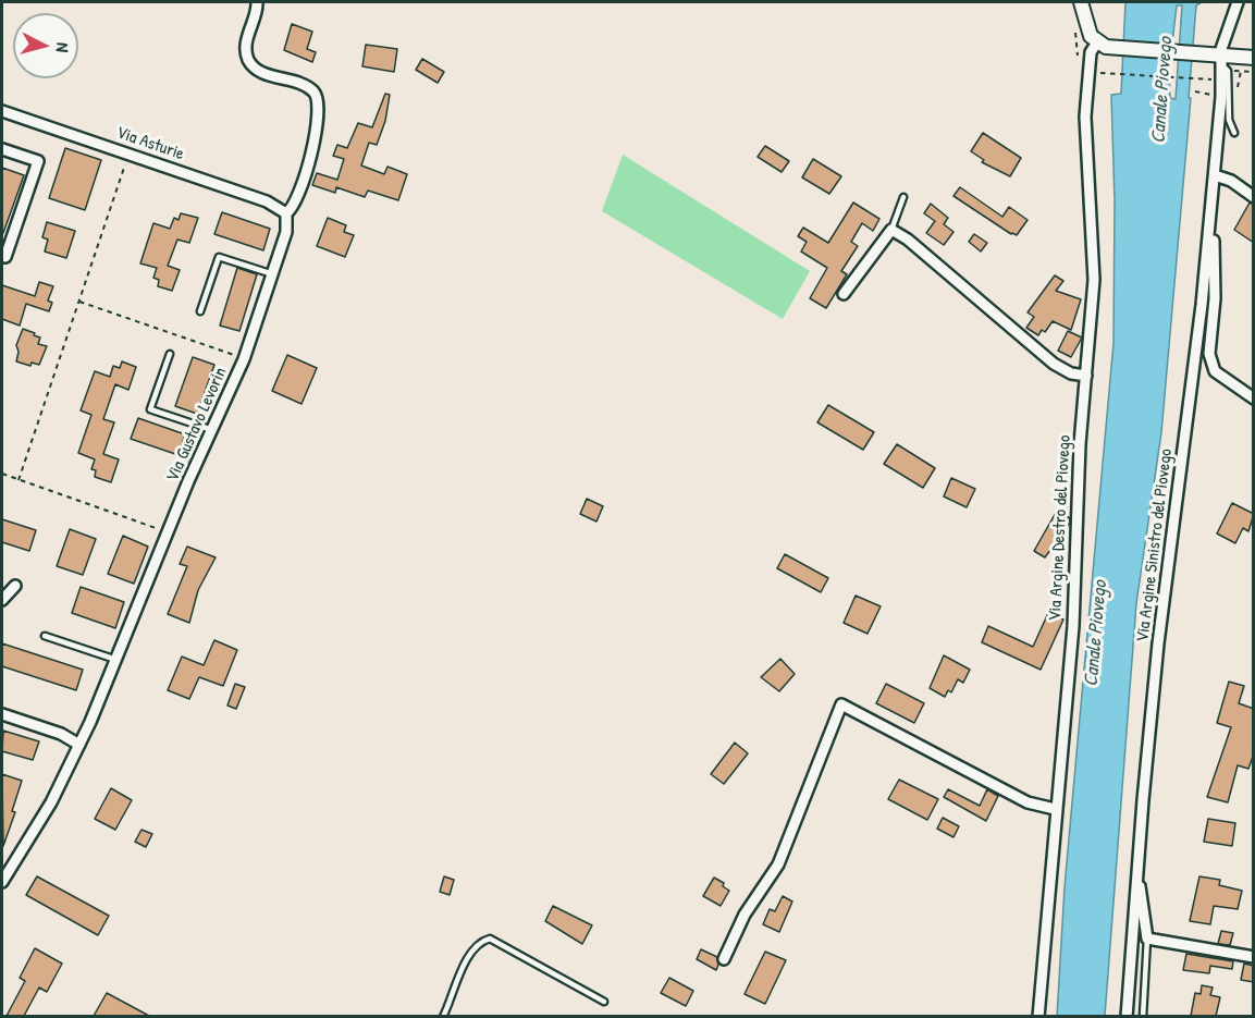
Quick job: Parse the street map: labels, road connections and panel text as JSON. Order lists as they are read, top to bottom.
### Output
{
  "streets": {
    "street": [
      "Via Asturie",
      "Via Gustavo Levorin",
      "Via Argine Destro del Piovego",
      "Via Argine Sinistro del Piovego"
    ]
  },
  "crossings": [
    ["Via Asturie", "Via Gustavo Levorin"]
  ],
  "water": ["Canale Piovego"],
  "north": "right"
}
